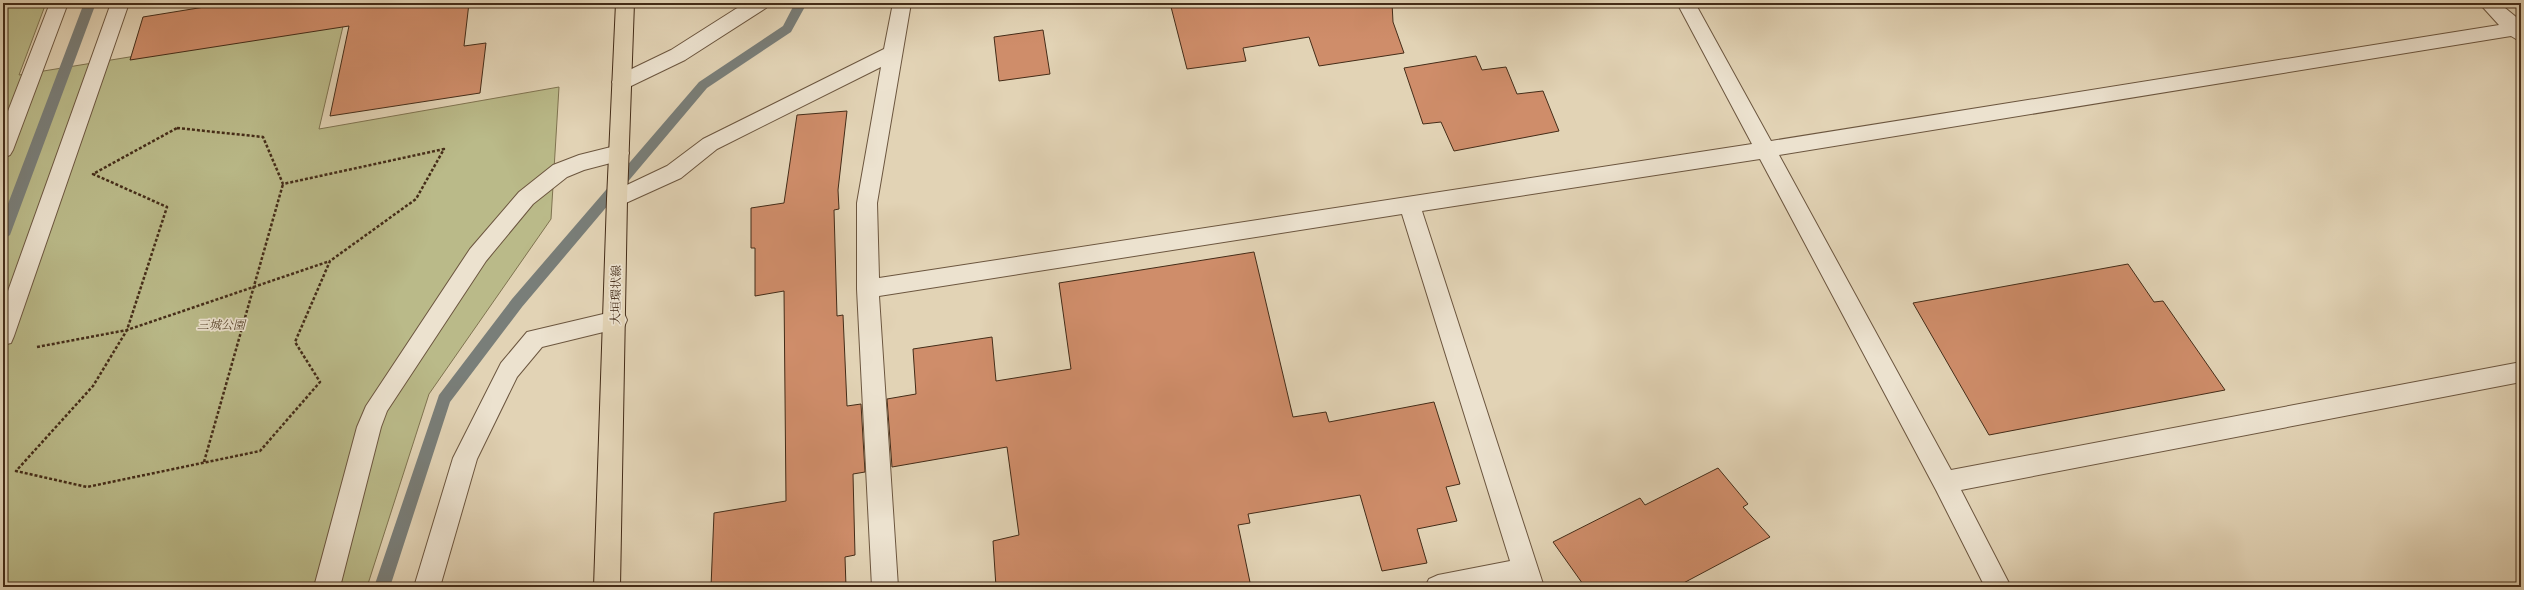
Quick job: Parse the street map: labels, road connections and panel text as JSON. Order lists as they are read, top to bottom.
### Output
{
  "streets": {
    "main road": ["大垣環状線"]
  },
  "parks": ["三城公園"]
}
